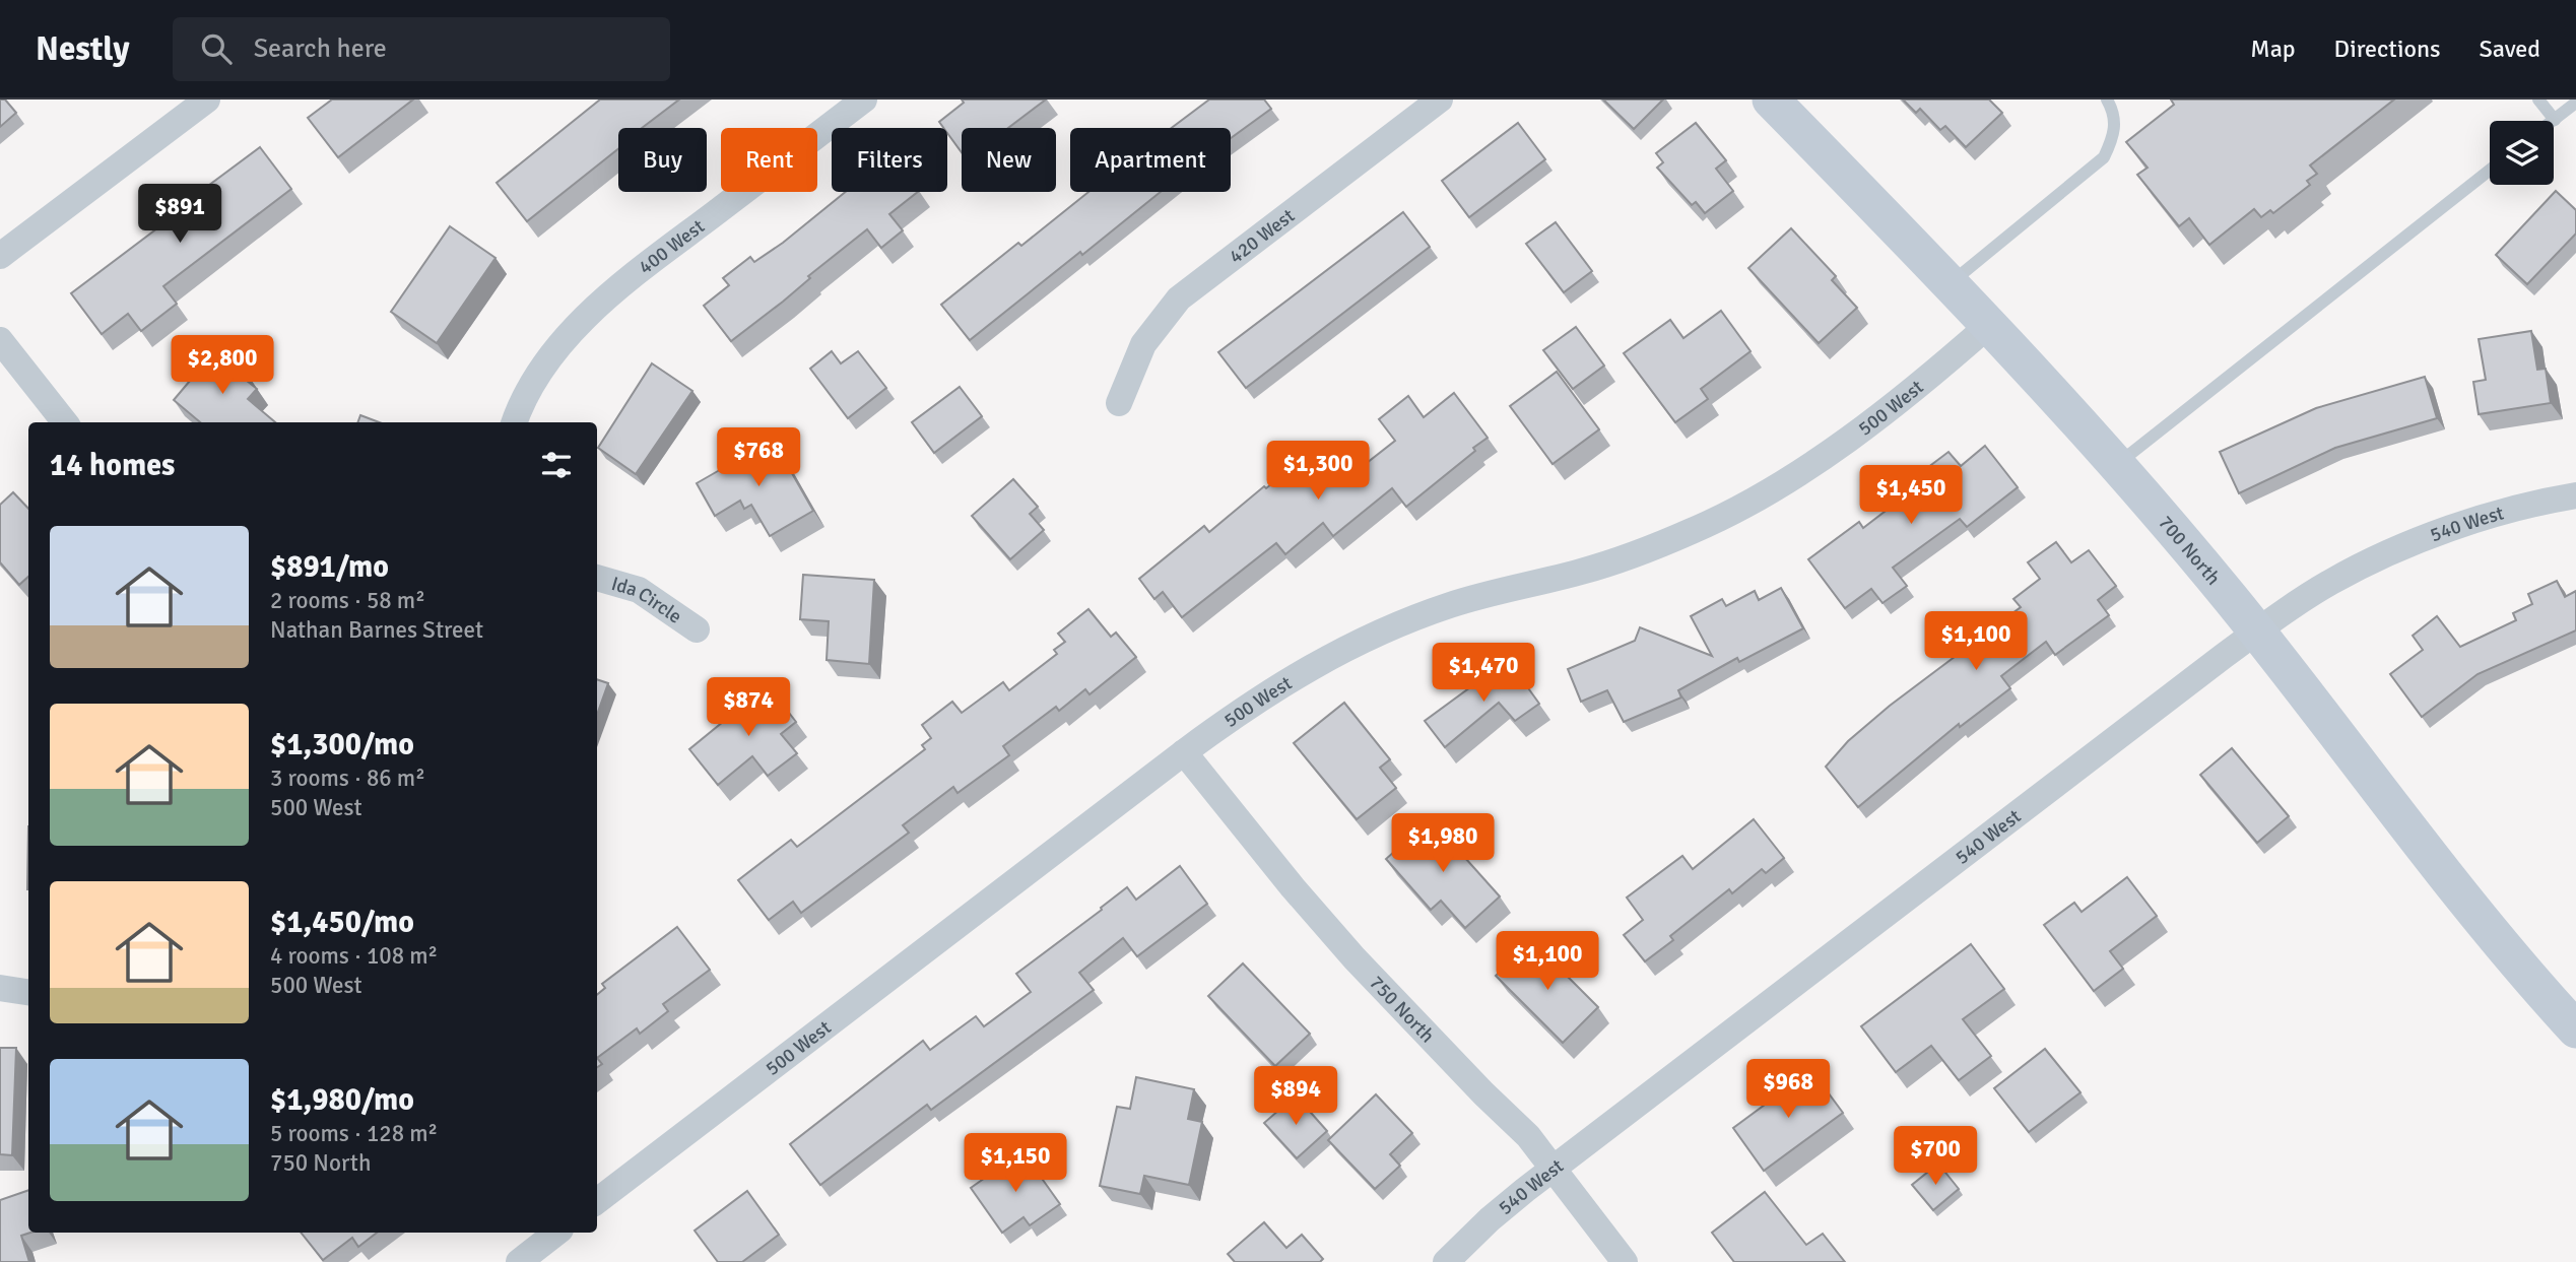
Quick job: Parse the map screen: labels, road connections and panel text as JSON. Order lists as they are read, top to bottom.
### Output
{
  "streets": {
    "street": [
      "420 West",
      "400 West",
      "500 West",
      "540 West",
      "700 North",
      "Ida Circle",
      "750 North"
    ]
  },
  "crossings": [
    ["500 West", "700 North"],
    ["500 West", "750 North"],
    ["540 West", "700 North"],
    ["540 West", "750 North"]
  ],
  "page": {
    "header": "Nestly",
    "search": "Search here",
    "nav": ["Map", "Directions", "Saved"],
    "chip": [
      "Buy",
      "Rent",
      "Filters",
      "New",
      "Apartment"
    ],
    "price": [
      "$891",
      "$2,800",
      "$768",
      "$1,300",
      "$1,450",
      "$1,100",
      "$1,470",
      "$874",
      "$1,980",
      "$1,100",
      "$968",
      "$894",
      "$700",
      "$1,150"
    ],
    "heading": "14 homes",
    "list": [
      {
        "name": "$891/mo",
        "note": "2 rooms · 58 m² · Nathan Barnes Street"
      },
      {
        "name": "$1,300/mo",
        "note": "3 rooms · 86 m² · 500 West"
      },
      {
        "name": "$1,450/mo",
        "note": "4 rooms · 108 m² · 500 West"
      },
      {
        "name": "$1,980/mo",
        "note": "5 rooms · 128 m² · 750 North"
      }
    ]
  }
}
